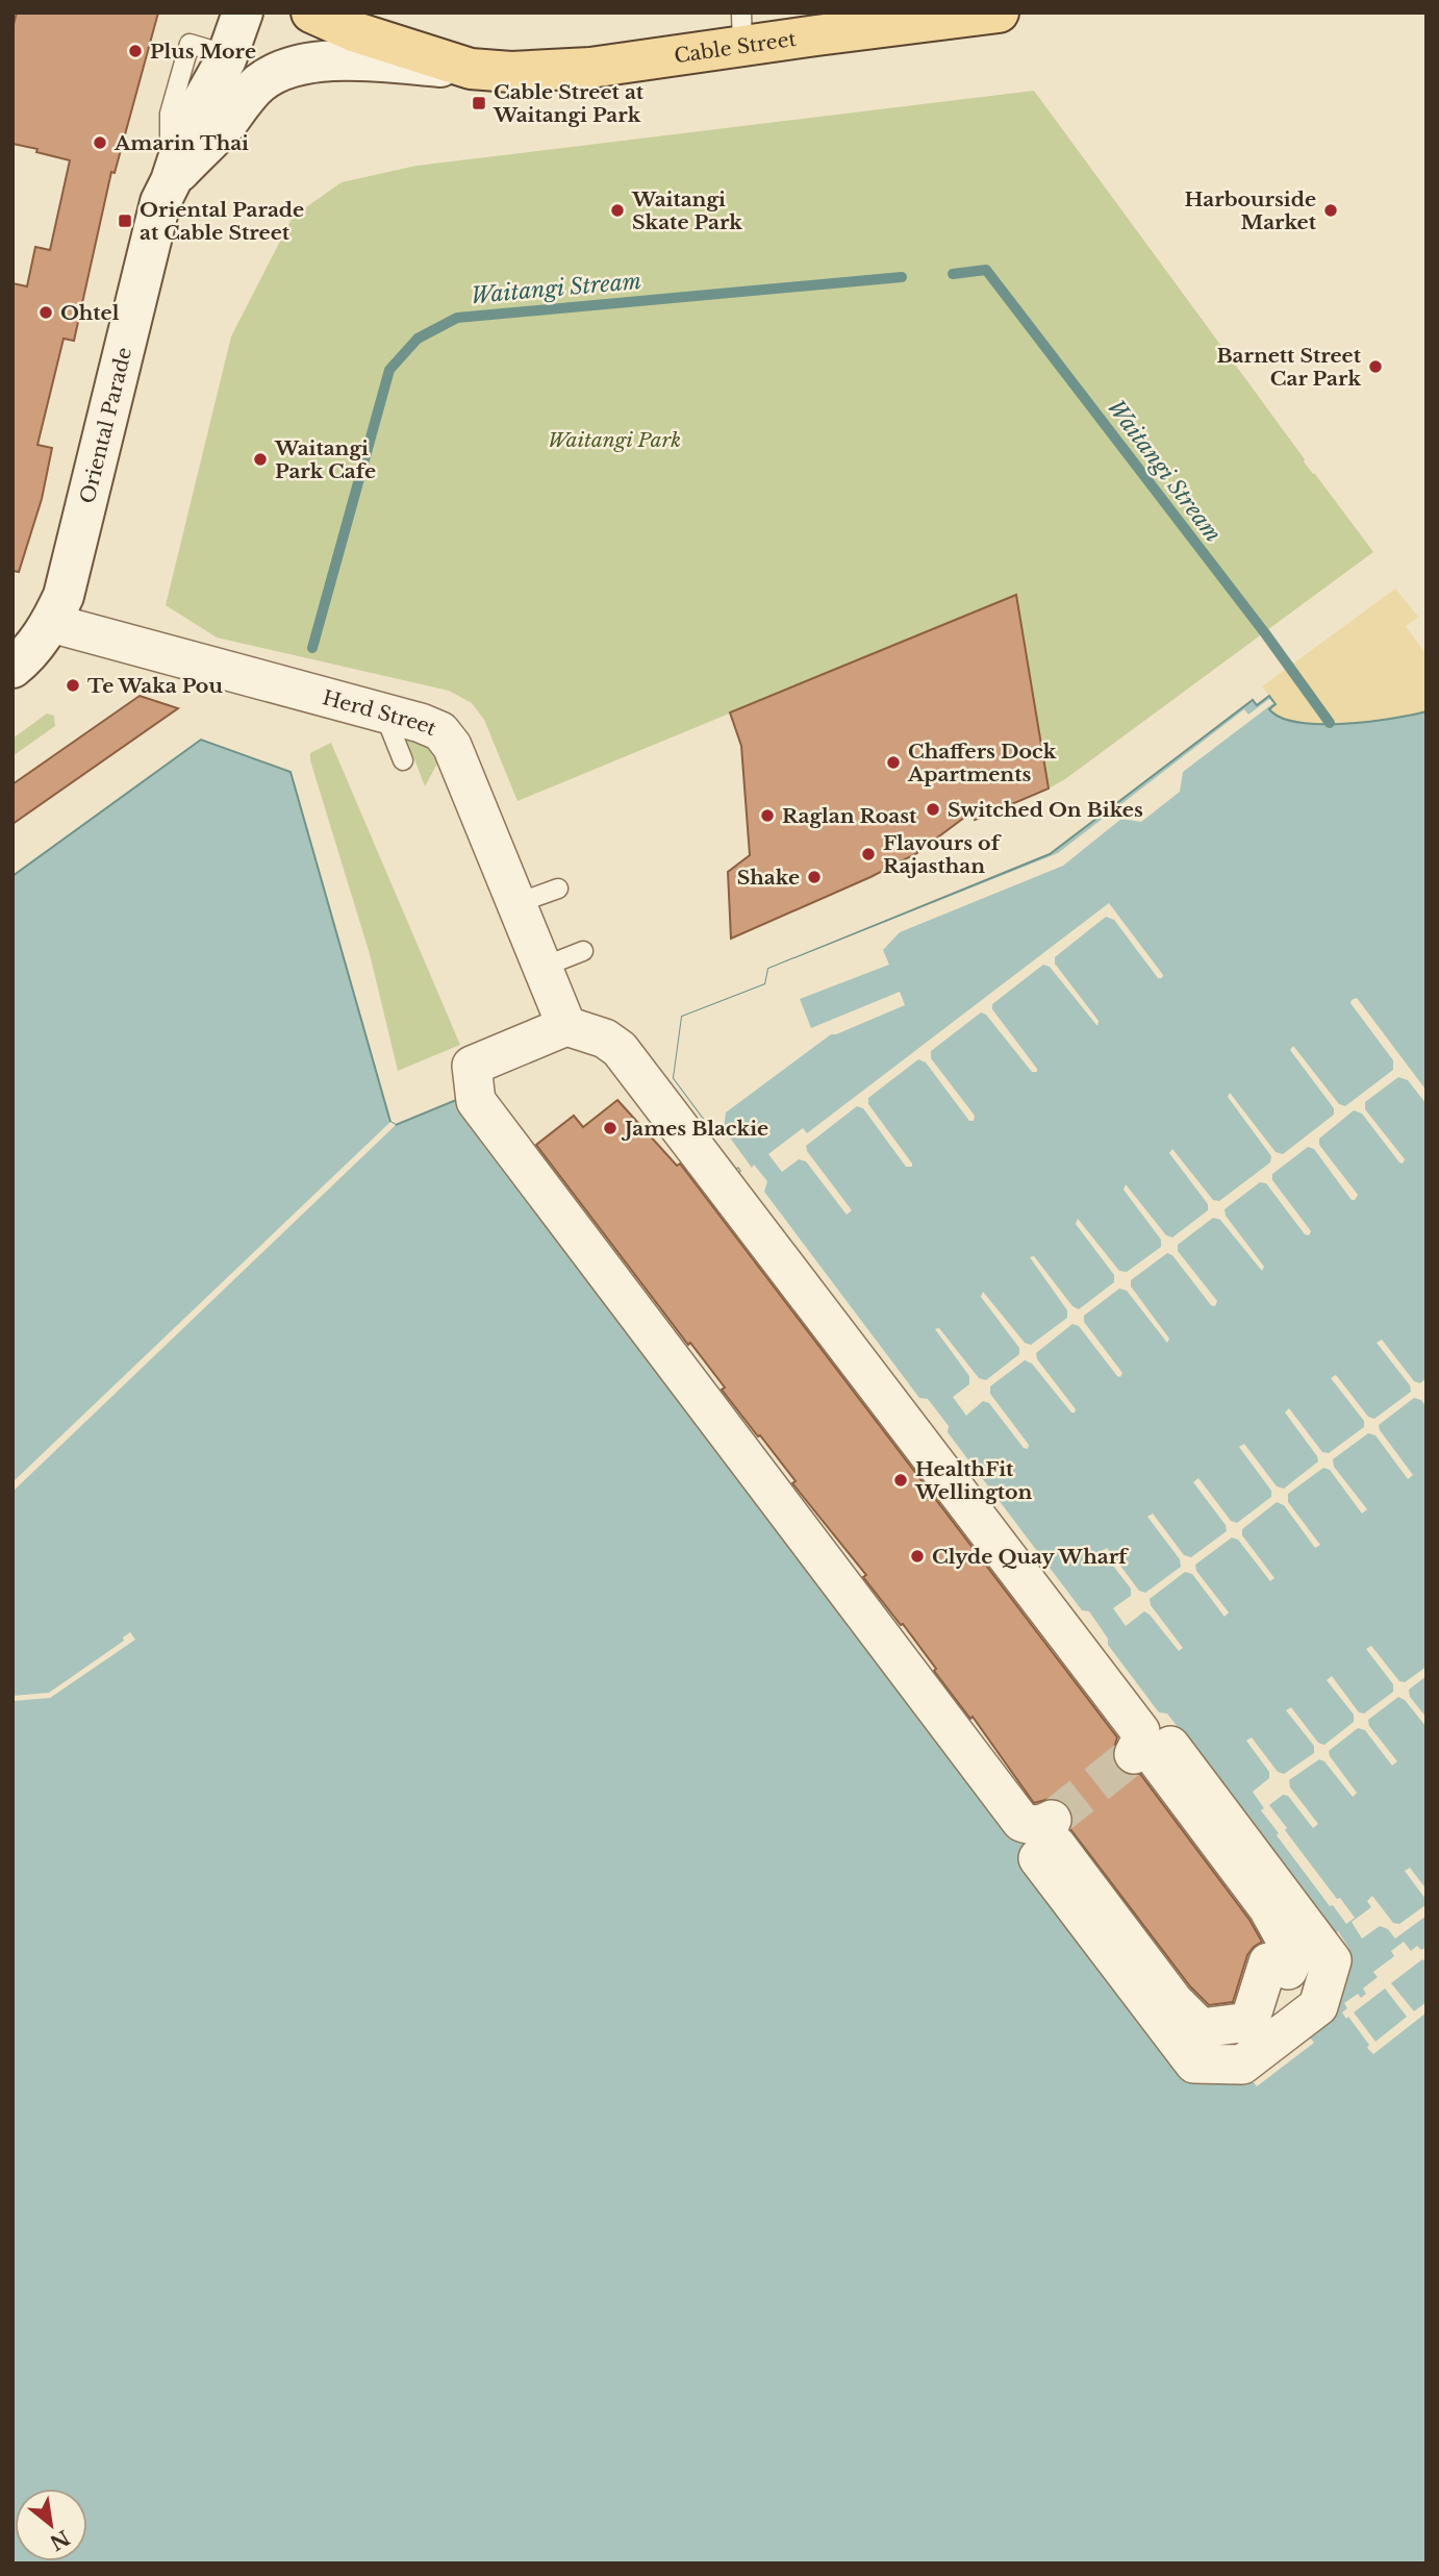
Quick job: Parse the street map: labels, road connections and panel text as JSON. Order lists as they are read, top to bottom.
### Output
{
  "streets": {
    "main road": ["Cable Street", "Oriental Parade"],
    "street": ["Herd Street"]
  },
  "crossings": [
    ["Cable Street", "Oriental Parade"],
    ["Oriental Parade", "Herd Street"]
  ],
  "water": ["Waitangi Stream"],
  "parks": ["Waitangi Park"],
  "places": {
    "other": [
      "Plus More",
      "Amarin Thai",
      "Waitangi Skate Park",
      "Harbourside Market",
      "Ohtel",
      "Barnett Street Car Park",
      "Waitangi Park Cafe",
      "Te Waka Pou",
      "Chaffers Dock Apartments",
      "Switched On Bikes",
      "Raglan Roast",
      "Flavours of Rajasthan",
      "Shake",
      "James Blackie",
      "HealthFit Wellington",
      "Clyde Quay Wharf"
    ],
    "transit": ["Cable Street at Waitangi Park", "Oriental Parade at Cable Street"]
  },
  "north": "bottom right"
}
